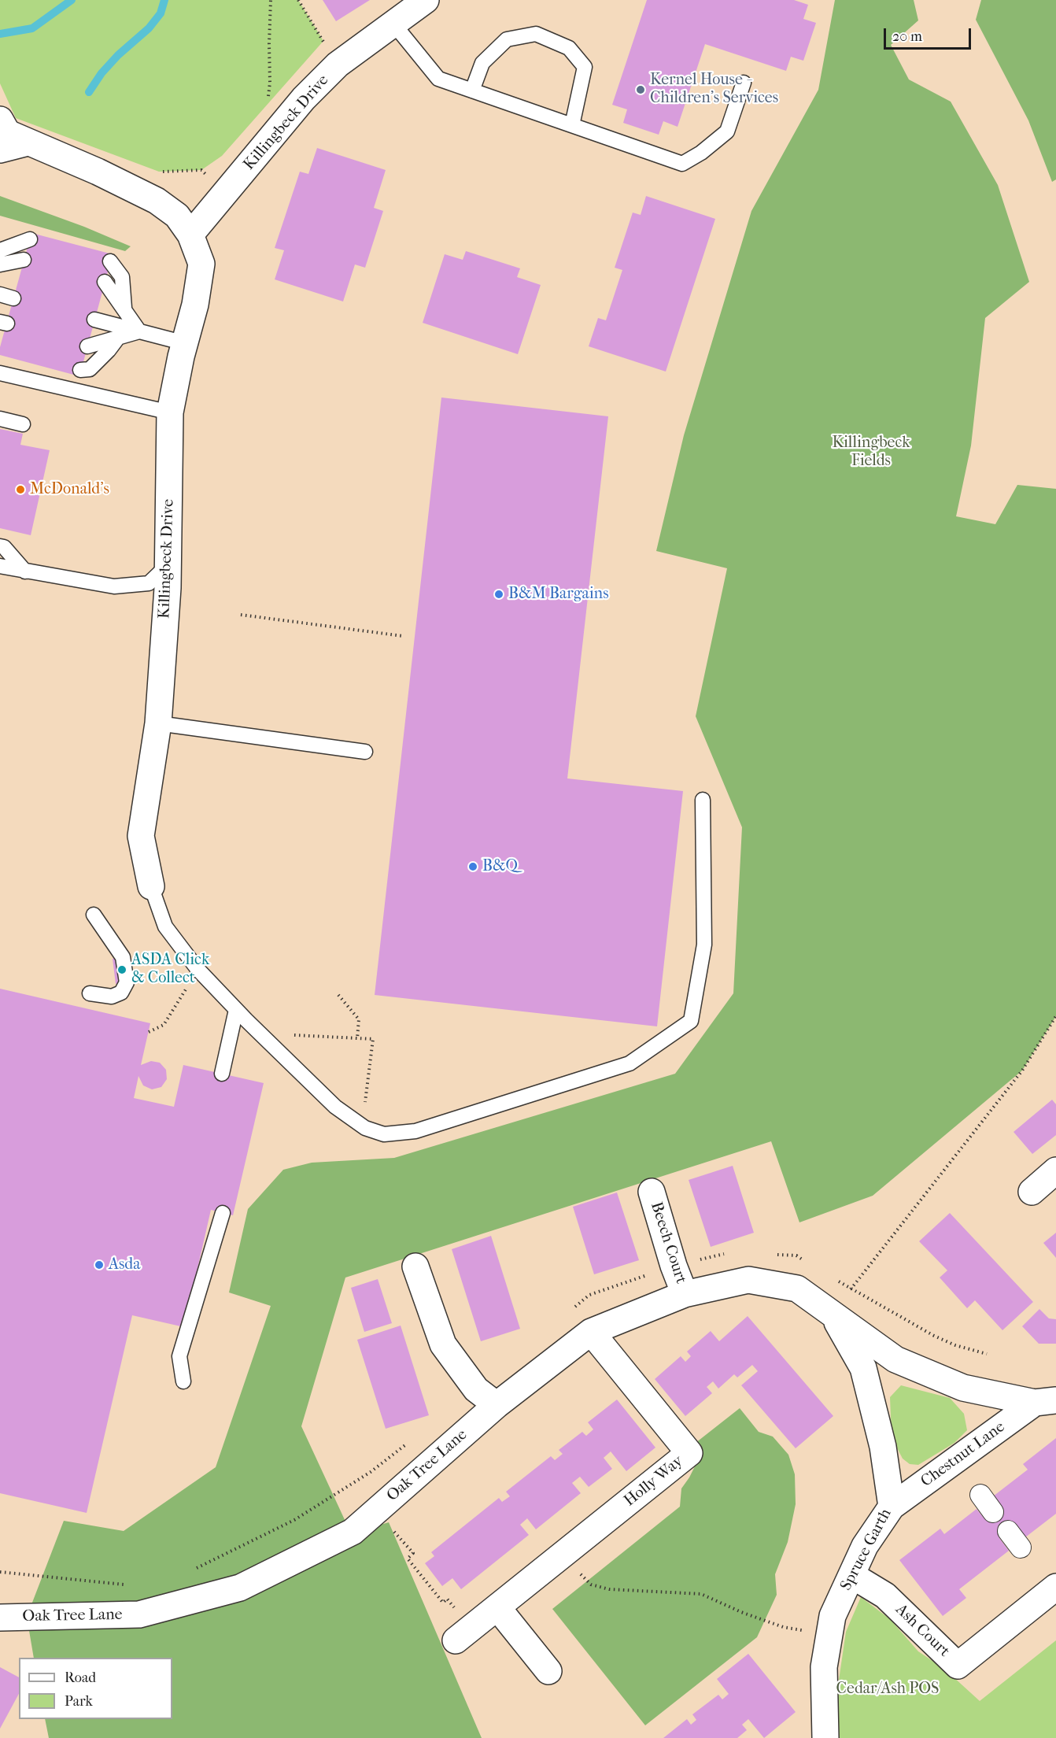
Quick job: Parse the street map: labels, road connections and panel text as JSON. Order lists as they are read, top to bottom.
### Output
{
  "streets": {
    "street": [
      "Killingbeck Drive",
      "Beech Court",
      "Chestnut Lane",
      "Oak Tree Lane",
      "Holly Way",
      "Spruce Garth",
      "Ash Court"
    ]
  },
  "crossings": [
    ["Beech Court", "Oak Tree Lane"],
    ["Chestnut Lane", "Oak Tree Lane"],
    ["Chestnut Lane", "Spruce Garth"],
    ["Oak Tree Lane", "Holly Way"],
    ["Oak Tree Lane", "Spruce Garth"],
    ["Spruce Garth", "Ash Court"]
  ],
  "parks": ["Killingbeck Fields", "Cedar/Ash POS"],
  "places": [
    "Kernel House - Children's Services",
    "McDonald's",
    "B&M Bargains",
    "B&Q",
    "ASDA Click & Collect",
    "Asda"
  ],
  "legend": ["Road", "Park"],
  "scale_bar": "20 m"
}
